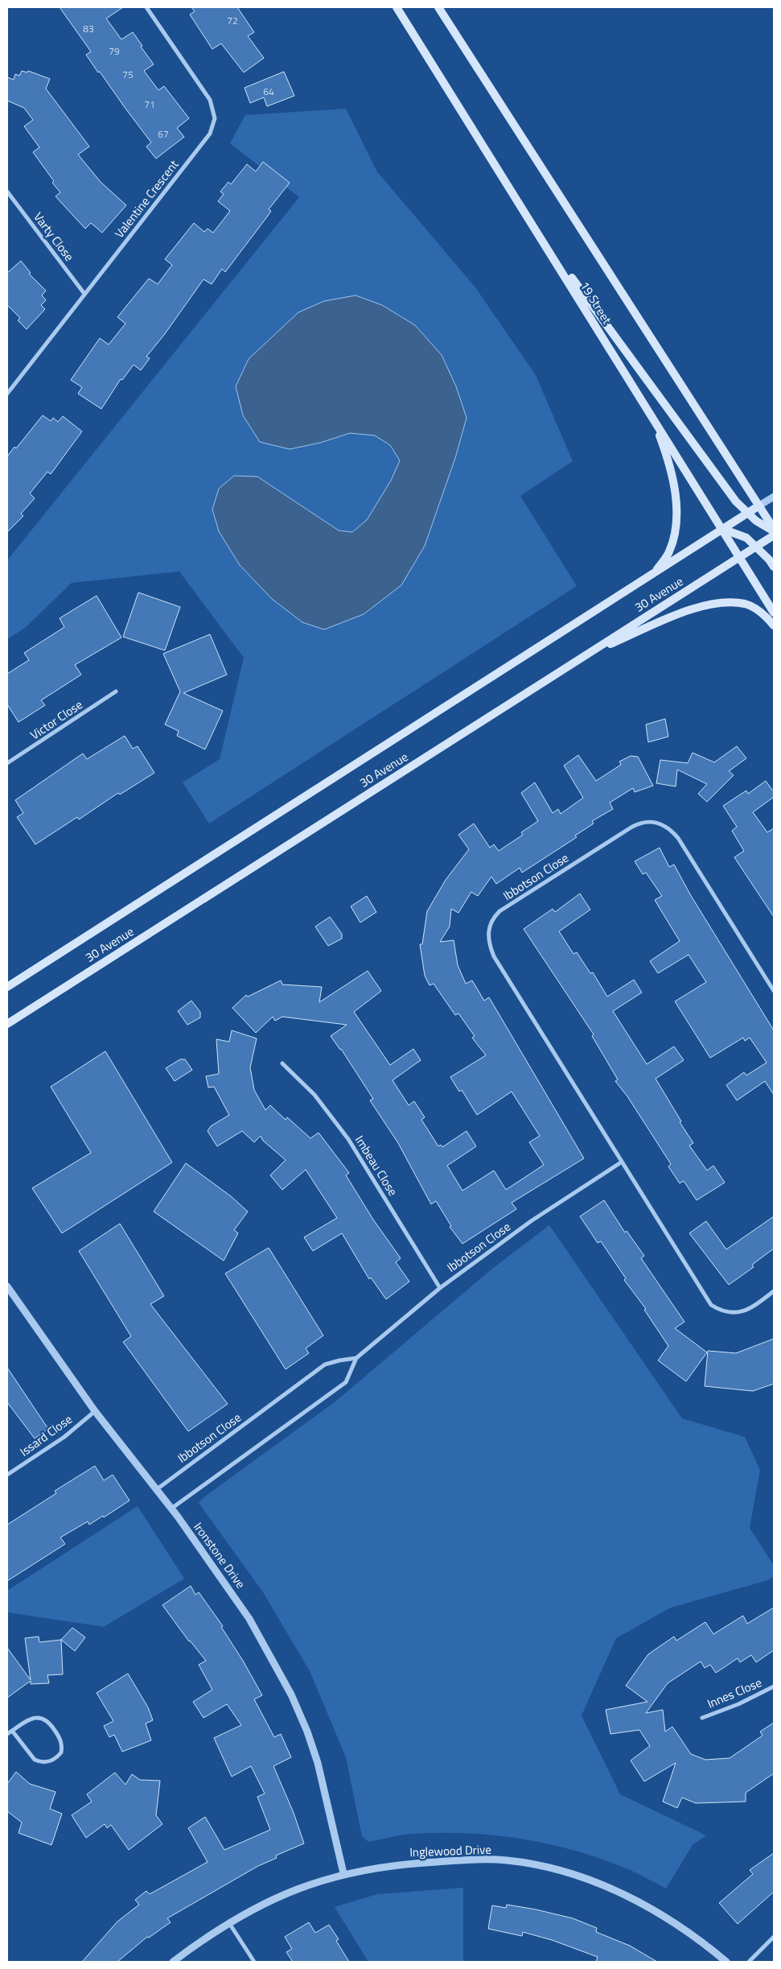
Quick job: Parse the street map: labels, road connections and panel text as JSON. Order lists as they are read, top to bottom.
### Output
{
  "streets": {
    "main road": ["19 Street", "30 Avenue"],
    "street": [
      "Valentine Crescent",
      "Varty Close",
      "Victor Close",
      "Ibbotson Close",
      "Imbeau Close",
      "Issard Close",
      "Ironstone Drive",
      "Innes Close",
      "Inglewood Drive"
    ]
  },
  "crossings": [
    ["Valentine Crescent", "Varty Close"],
    ["19 Street", "30 Avenue"],
    ["Ibbotson Close", "Imbeau Close"],
    ["Ibbotson Close", "Ironstone Drive"],
    ["Issard Close", "Ironstone Drive"],
    ["Ironstone Drive", "Inglewood Drive"]
  ],
  "house_numbers": [
    "72",
    "83",
    "79",
    "75",
    "64",
    "71",
    "67"
  ]
}
